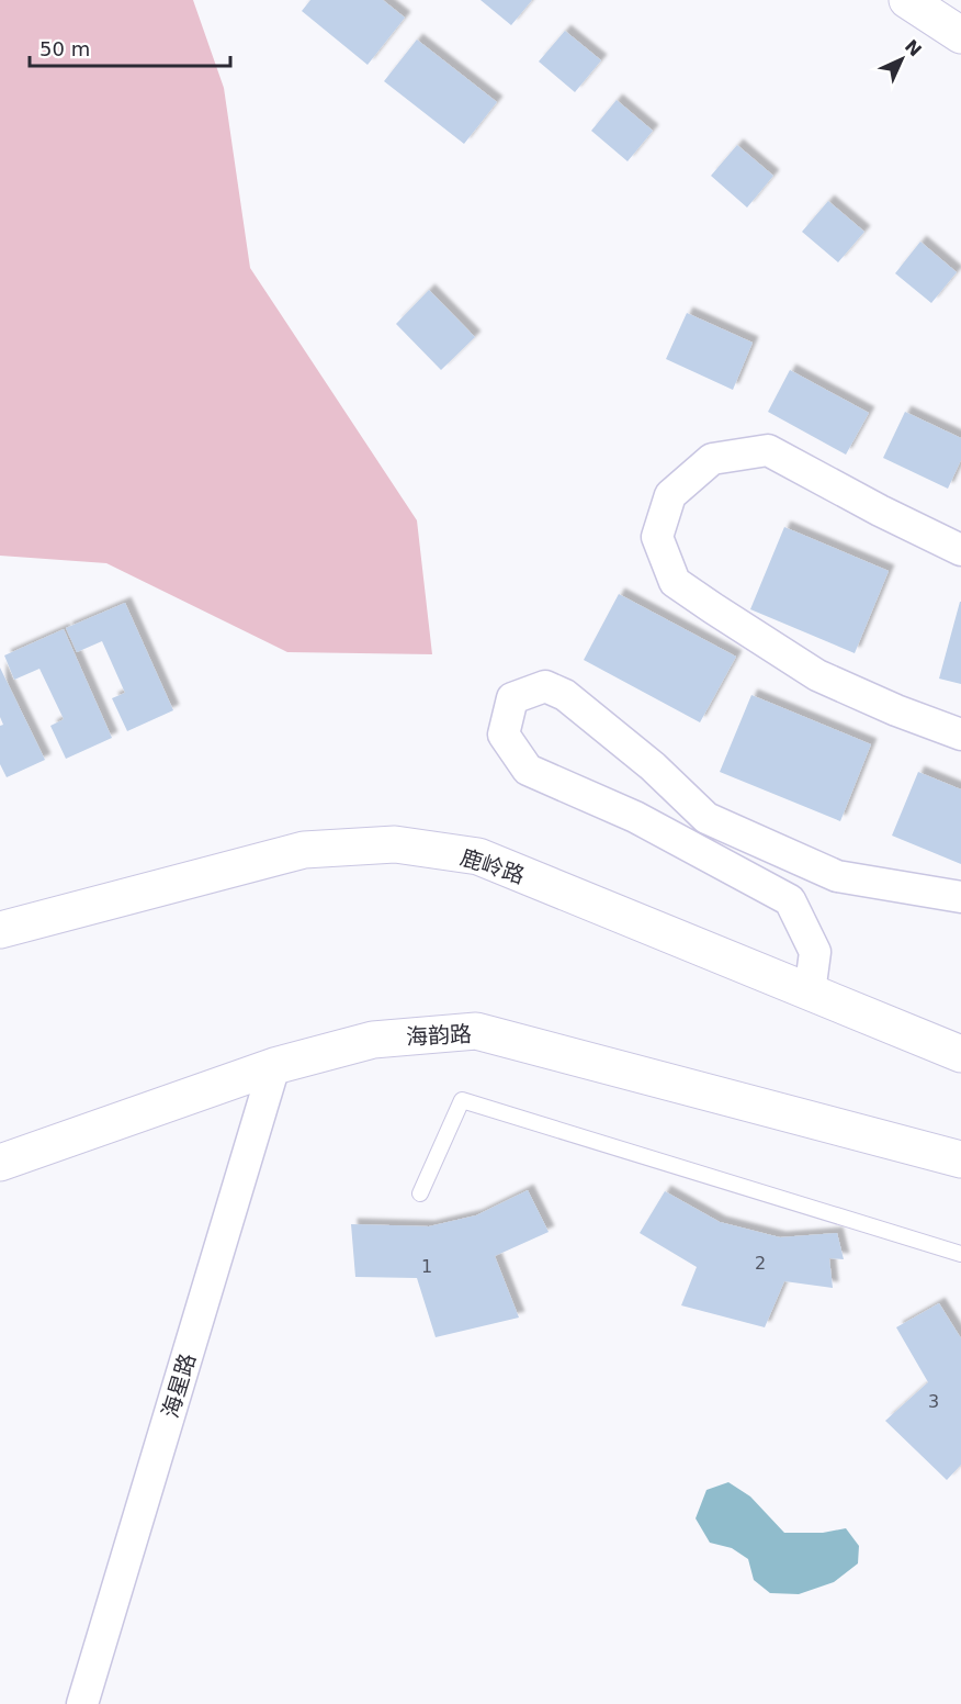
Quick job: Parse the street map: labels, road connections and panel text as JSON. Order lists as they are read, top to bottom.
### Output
{
  "streets": {
    "main road": ["鹿岭路", "海韵路"],
    "street": ["海星路"]
  },
  "crossings": [
    ["海韵路", "海星路"]
  ],
  "house_numbers": ["2", "1", "3"],
  "scale_bar": "50 m",
  "north": "top right"
}
